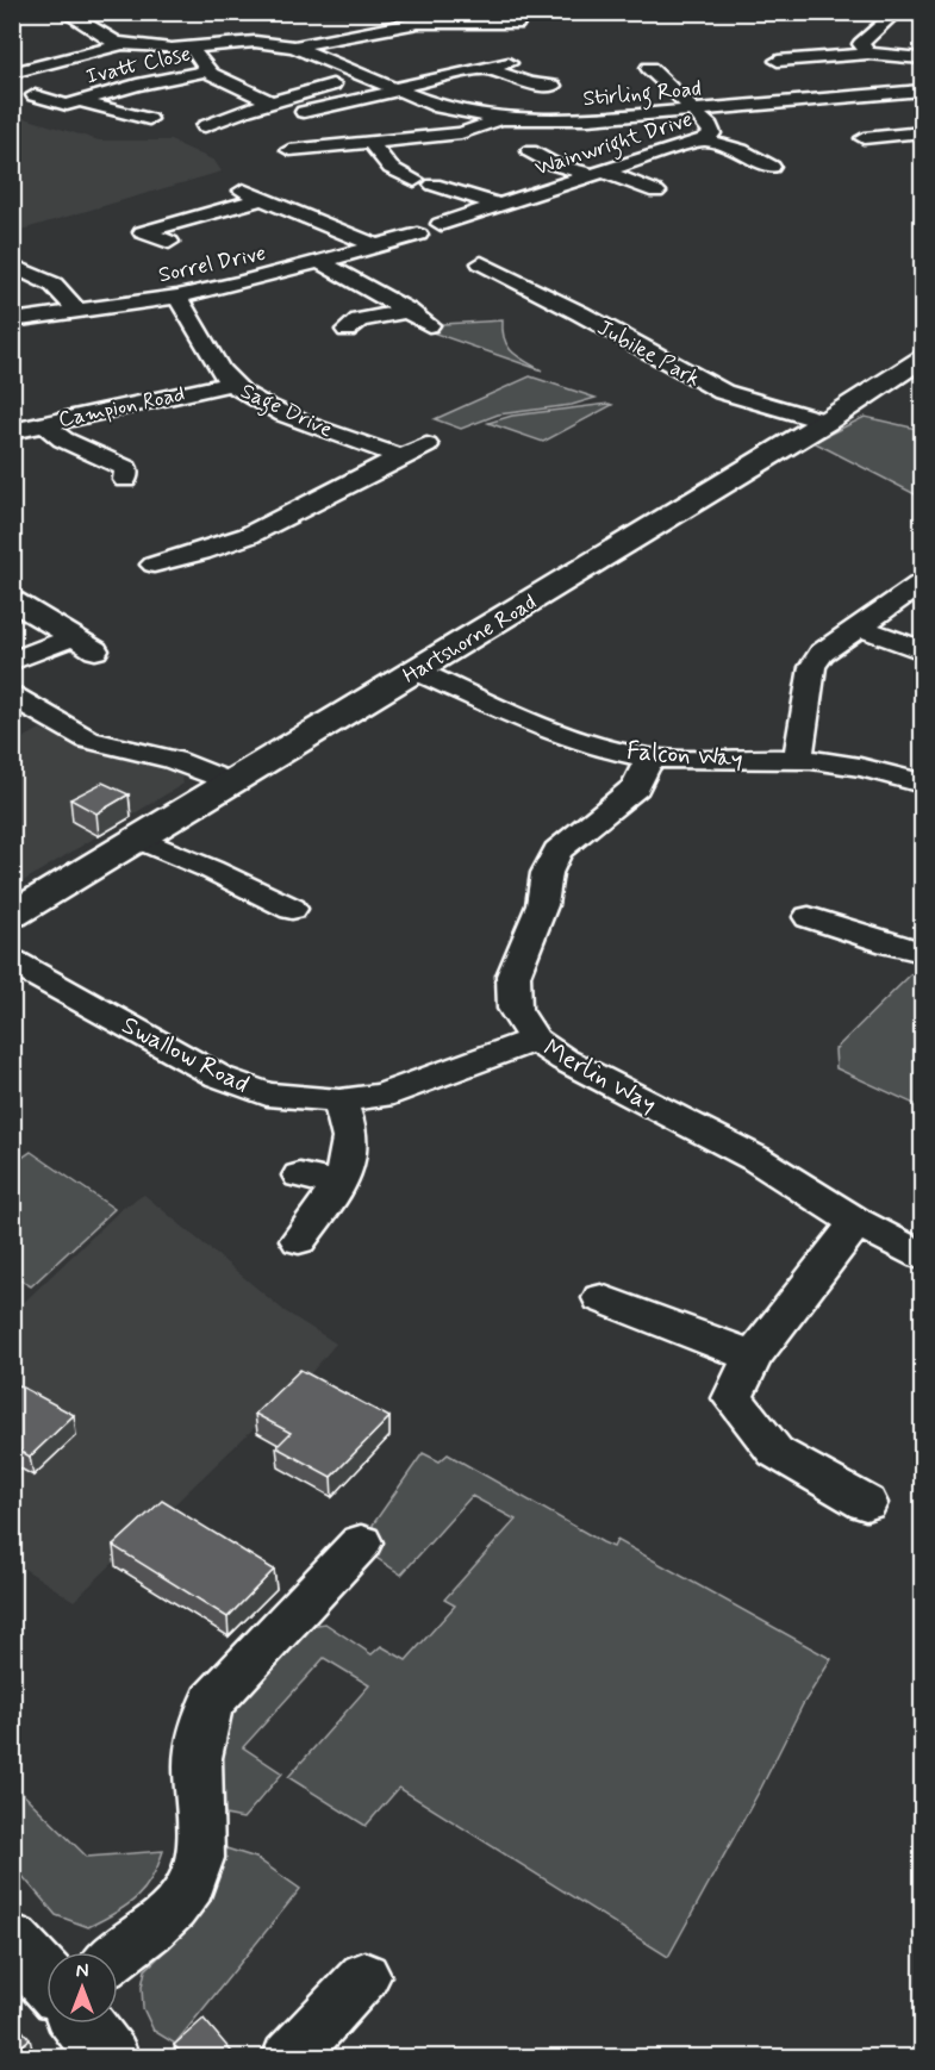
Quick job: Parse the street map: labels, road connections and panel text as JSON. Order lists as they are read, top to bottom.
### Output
{
  "streets": {
    "main road": ["Hartshorne Road"],
    "street": [
      "Ivatt Close",
      "Stirling Road",
      "Wainwright Drive",
      "Sorrel Drive",
      "Jubilee Park",
      "Campion Road",
      "Sage Drive",
      "Falcon Way",
      "Swallow Road",
      "Merlin Way"
    ]
  },
  "crossings": [
    ["Stirling Road", "Wainwright Drive"],
    ["Sorrel Drive", "Sage Drive"],
    ["Jubilee Park", "Hartshorne Road"],
    ["Campion Road", "Sage Drive"],
    ["Hartshorne Road", "Falcon Way"],
    ["Falcon Way", "Merlin Way"],
    ["Swallow Road", "Merlin Way"]
  ],
  "north": "top"
}
